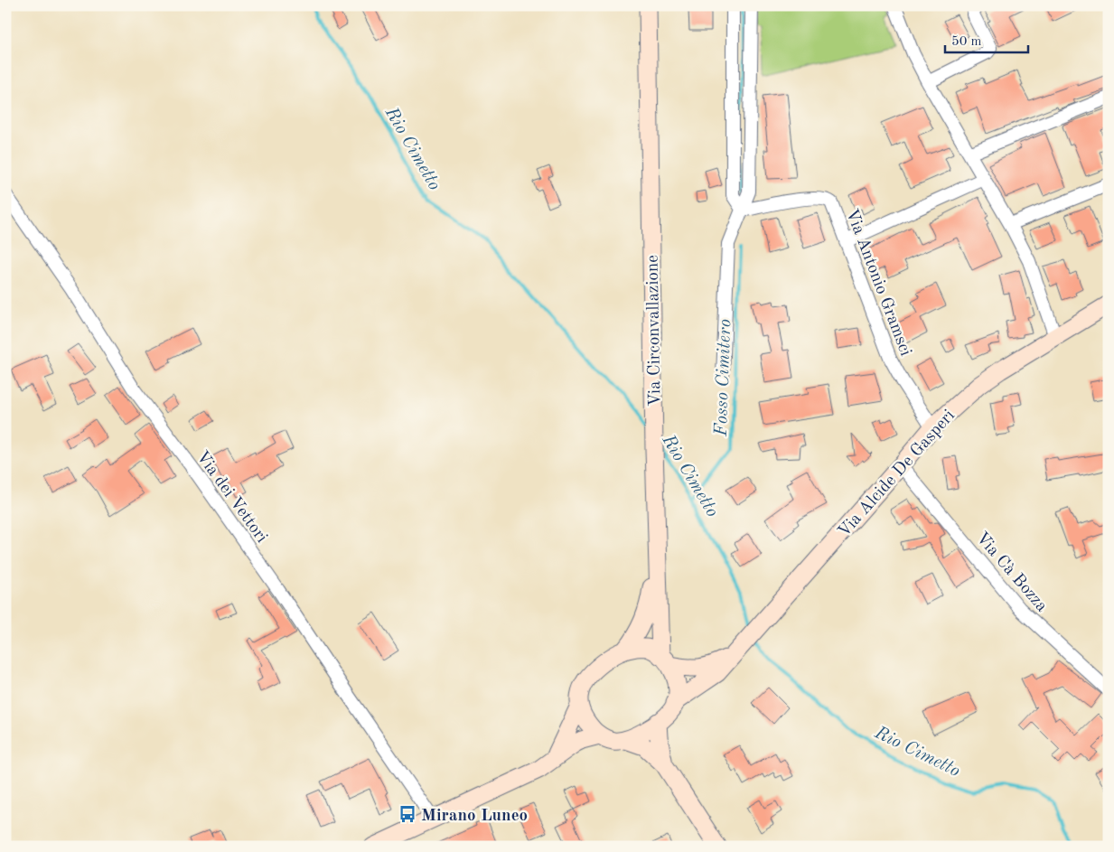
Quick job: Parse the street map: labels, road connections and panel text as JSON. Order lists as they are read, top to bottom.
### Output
{
  "streets": {
    "main road": ["Via Circonvallazione", "Via Alcide De Gasperi"],
    "street": ["Via Antonio Gramsci", "Via dei Vettori", "Via Cà Bozza"]
  },
  "crossings": [
    ["Via Antonio Gramsci", "Via Alcide De Gasperi"],
    ["Via Circonvallazione", "Via Alcide De Gasperi"],
    ["Via Alcide De Gasperi", "Via Cà Bozza"]
  ],
  "water": ["Rio Cimetto", "Fosso Cimitero"],
  "places": {
    "bus stop": ["Mirano Luneo"]
  },
  "scale_bar": "50 m"
}
